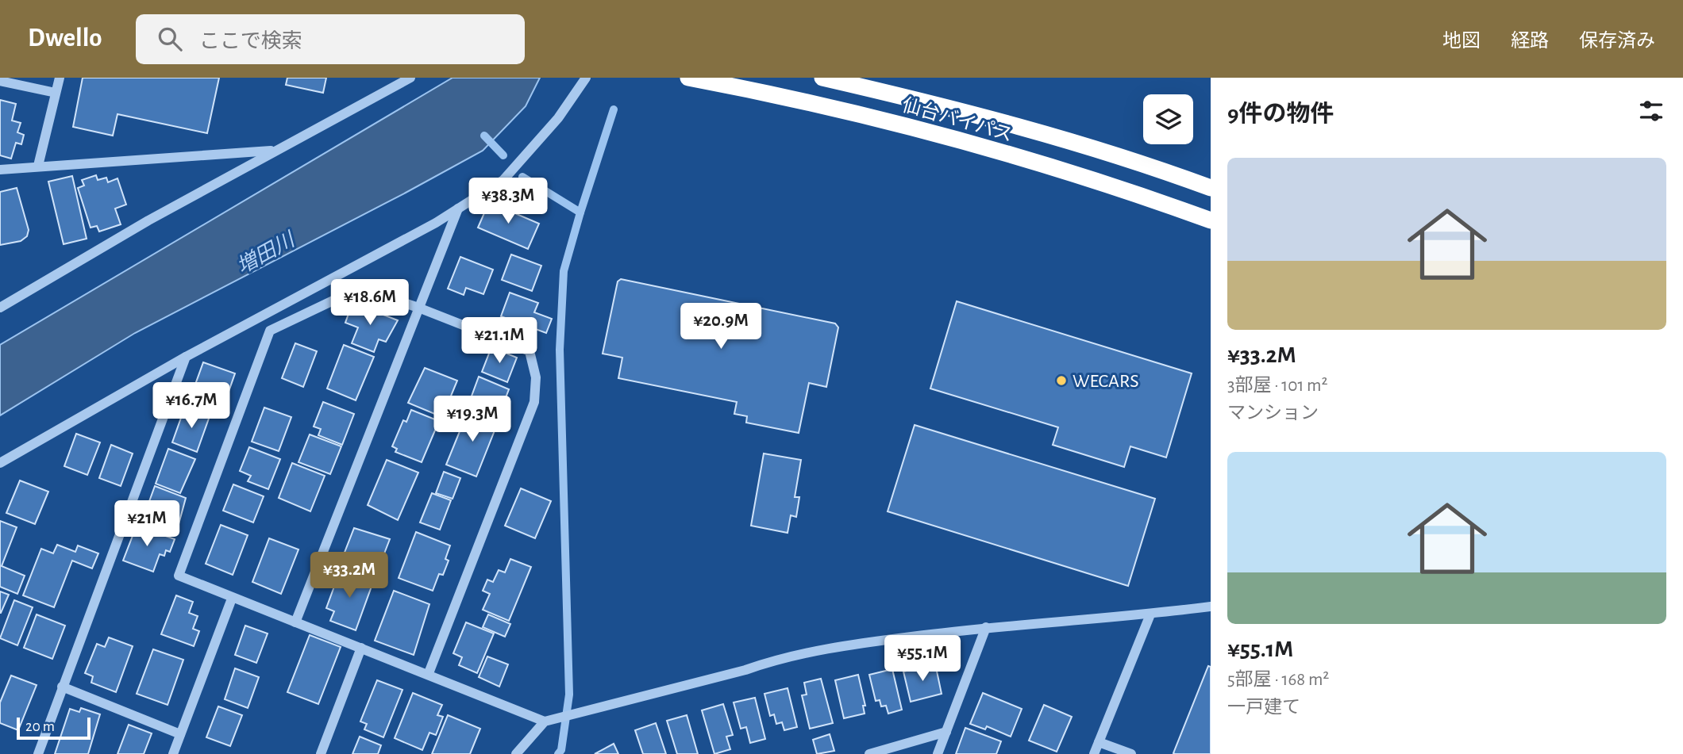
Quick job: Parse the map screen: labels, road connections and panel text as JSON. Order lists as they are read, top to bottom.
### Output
{
  "streets": {
    "highway": ["仙台バイパス"]
  },
  "water": ["増田川"],
  "places": ["WECARS"],
  "scale_bar": "20 m",
  "page": {
    "header": "Dwello",
    "search": "ここで検索",
    "nav": ["地図", "経路", "保存済み"],
    "heading": "9件の物件",
    "list": [
      {
        "name": "¥33.2M",
        "note": "3部屋 · 101 m² · マンション"
      },
      {
        "name": "¥55.1M",
        "note": "5部屋 · 168 m² · 一戸建て"
      }
    ],
    "price": [
      "¥38.3M",
      "¥18.6M",
      "¥20.9M",
      "¥21.1M",
      "¥16.7M",
      "¥19.3M",
      "¥21M",
      "¥33.2M",
      "¥55.1M"
    ],
    "scale": "20 m"
  }
}
